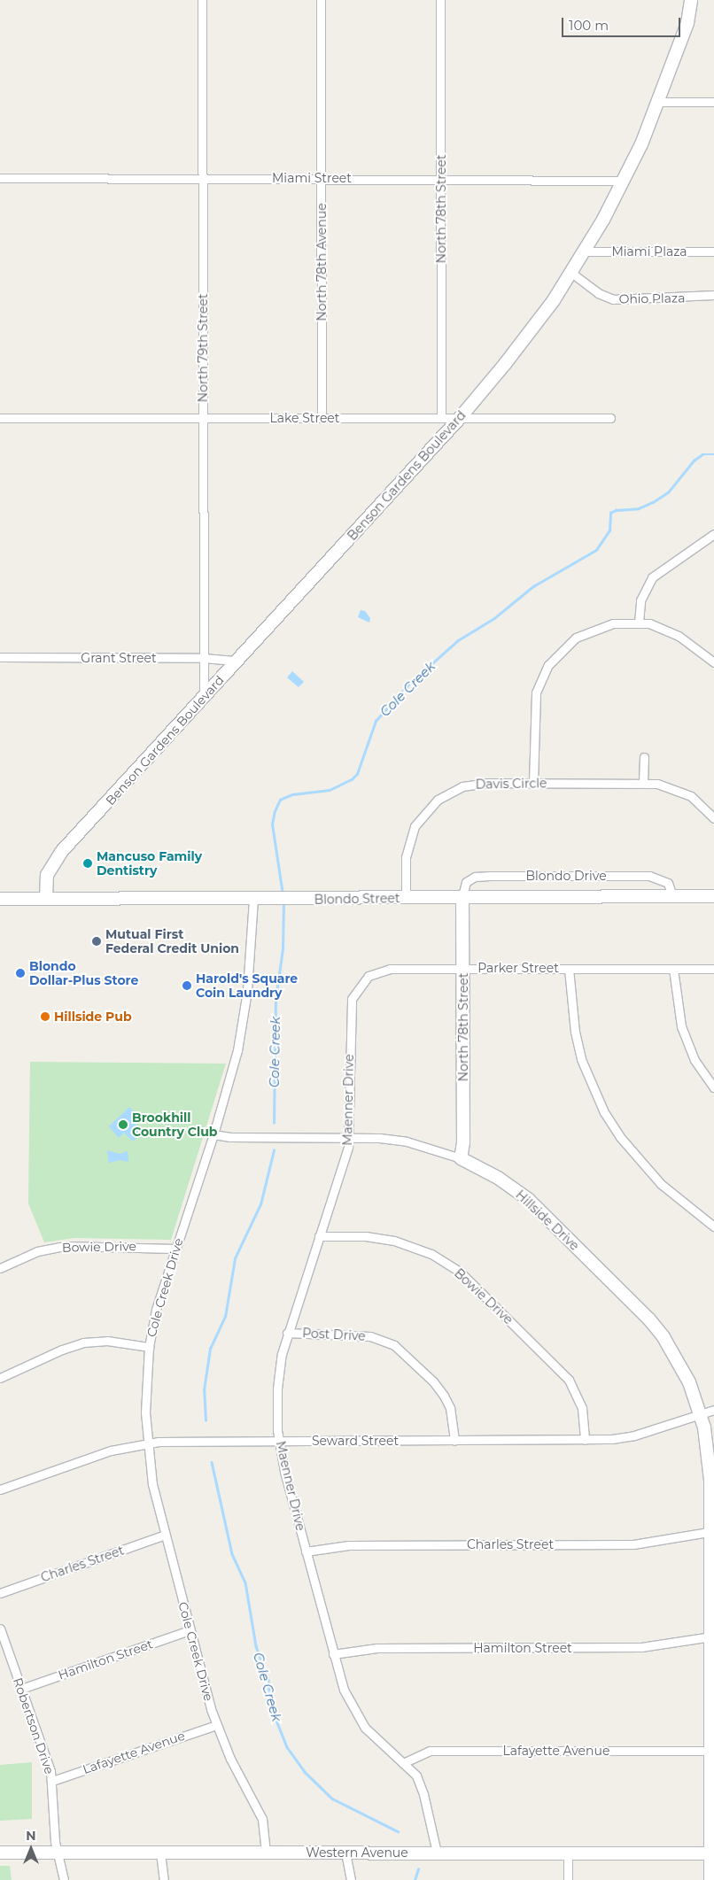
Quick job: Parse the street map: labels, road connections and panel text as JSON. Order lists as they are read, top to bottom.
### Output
{
  "streets": {
    "street": [
      "Miami Street",
      "North 78th Street",
      "Miami Plaza",
      "North 78th Avenue",
      "Ohio Plaza",
      "North 79th Street",
      "Lake Street",
      "Benson Gardens Boulevard",
      "Grant Street",
      "Davis Circle",
      "Blondo Drive",
      "Blondo Street",
      "Parker Street",
      "Maenner Drive",
      "Hillside Drive",
      "Bowie Drive",
      "Cole Creek Drive",
      "Post Drive",
      "Seward Street",
      "Charles Street",
      "Hamilton Street",
      "Robertson Drive",
      "Lafayette Avenue",
      "Western Avenue"
    ]
  },
  "crossings": [
    ["Miami Street", "North 78th Street"],
    ["Miami Street", "North 78th Avenue"],
    ["Miami Street", "North 79th Street"],
    ["Miami Street", "Benson Gardens Boulevard"],
    ["North 78th Street", "Lake Street"],
    ["North 78th Street", "Blondo Drive"],
    ["North 78th Street", "Blondo Street"],
    ["North 78th Street", "Parker Street"],
    ["North 78th Street", "Hillside Drive"],
    ["Miami Plaza", "Benson Gardens Boulevard"],
    ["North 78th Avenue", "Lake Street"],
    ["Ohio Plaza", "Benson Gardens Boulevard"],
    ["North 79th Street", "Lake Street"],
    ["North 79th Street", "Benson Gardens Boulevard"],
    ["North 79th Street", "Grant Street"],
    ["Lake Street", "Benson Gardens Boulevard"],
    ["Benson Gardens Boulevard", "Grant Street"],
    ["Benson Gardens Boulevard", "Blondo Street"],
    ["Davis Circle", "Blondo Street"],
    ["Blondo Drive", "Blondo Street"],
    ["Blondo Street", "Cole Creek Drive"],
    ["Parker Street", "Maenner Drive"],
    ["Maenner Drive", "Hillside Drive"],
    ["Maenner Drive", "Bowie Drive"],
    ["Maenner Drive", "Post Drive"],
    ["Maenner Drive", "Seward Street"],
    ["Maenner Drive", "Charles Street"],
    ["Maenner Drive", "Hamilton Street"],
    ["Maenner Drive", "Lafayette Avenue"],
    ["Maenner Drive", "Western Avenue"],
    ["Hillside Drive", "Cole Creek Drive"],
    ["Hillside Drive", "Seward Street"],
    ["Hillside Drive", "Charles Street"],
    ["Hillside Drive", "Hamilton Street"],
    ["Hillside Drive", "Lafayette Avenue"],
    ["Hillside Drive", "Western Avenue"],
    ["Bowie Drive", "Cole Creek Drive"],
    ["Bowie Drive", "Seward Street"],
    ["Cole Creek Drive", "Seward Street"],
    ["Cole Creek Drive", "Charles Street"],
    ["Cole Creek Drive", "Hamilton Street"],
    ["Cole Creek Drive", "Lafayette Avenue"],
    ["Cole Creek Drive", "Western Avenue"],
    ["Post Drive", "Seward Street"],
    ["Hamilton Street", "Robertson Drive"],
    ["Robertson Drive", "Lafayette Avenue"],
    ["Robertson Drive", "Western Avenue"]
  ],
  "water": ["Cole Creek"],
  "places": [
    "Mancuso Family Dentistry",
    "Mutual First Federal Credit Union",
    "Blondo Dollar-Plus Store",
    "Harold's Square Coin Laundry",
    "Hillside Pub",
    "Brookhill Country Club"
  ],
  "scale_bar": "100 m",
  "north": "top"
}
